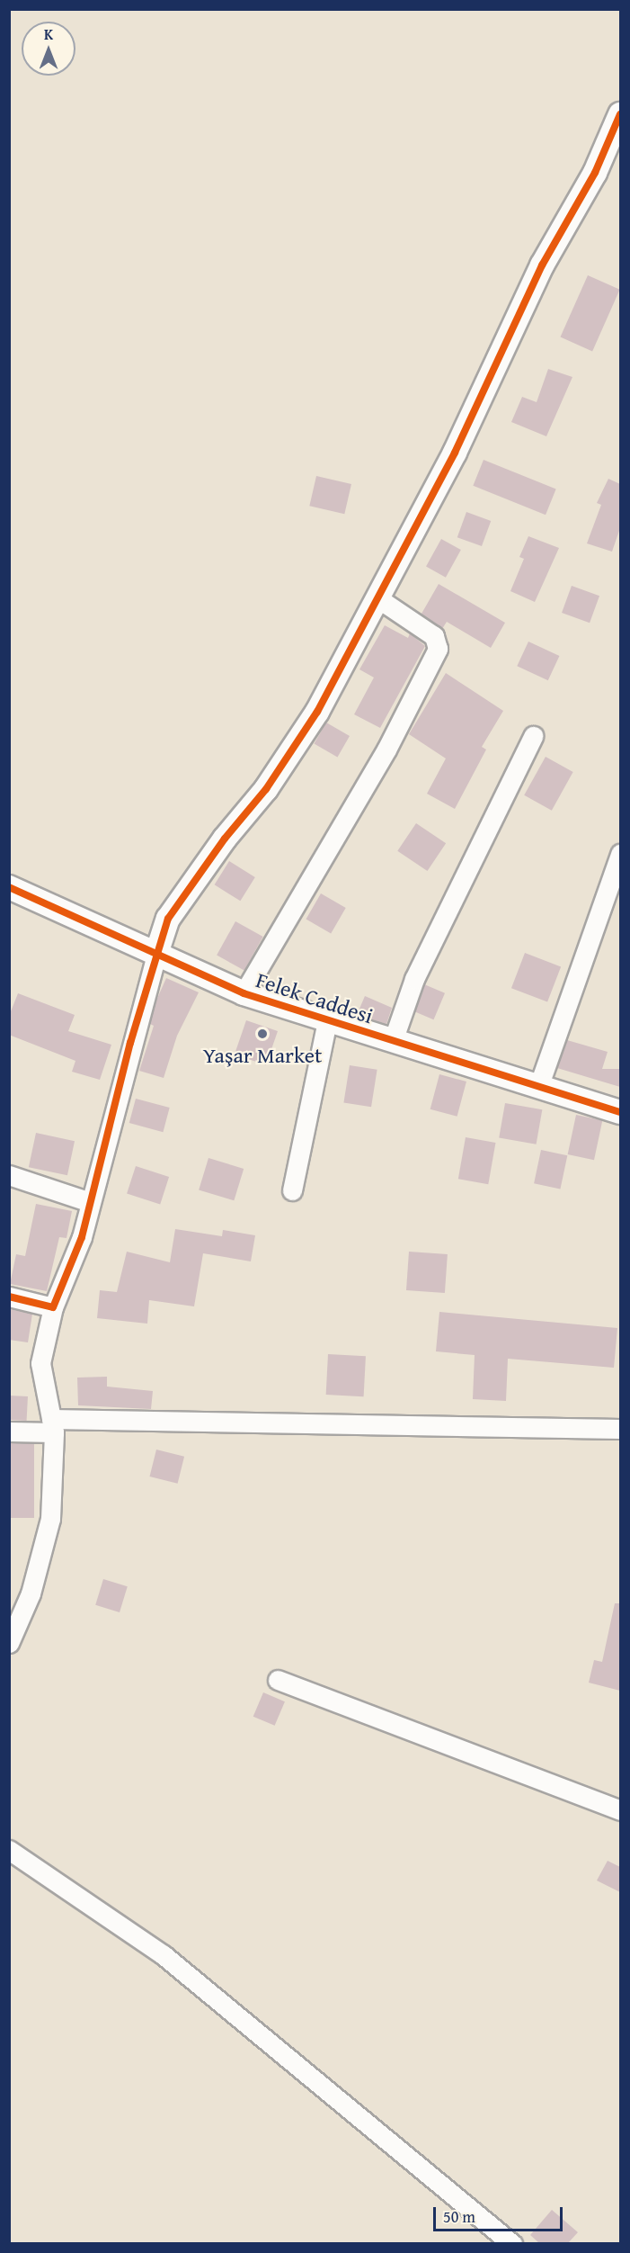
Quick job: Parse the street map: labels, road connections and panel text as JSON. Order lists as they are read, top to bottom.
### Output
{
  "streets": {
    "street": ["Felek Caddesi"]
  },
  "places": ["Yaşar Market"],
  "scale_bar": "50 m",
  "north": "top"
}
